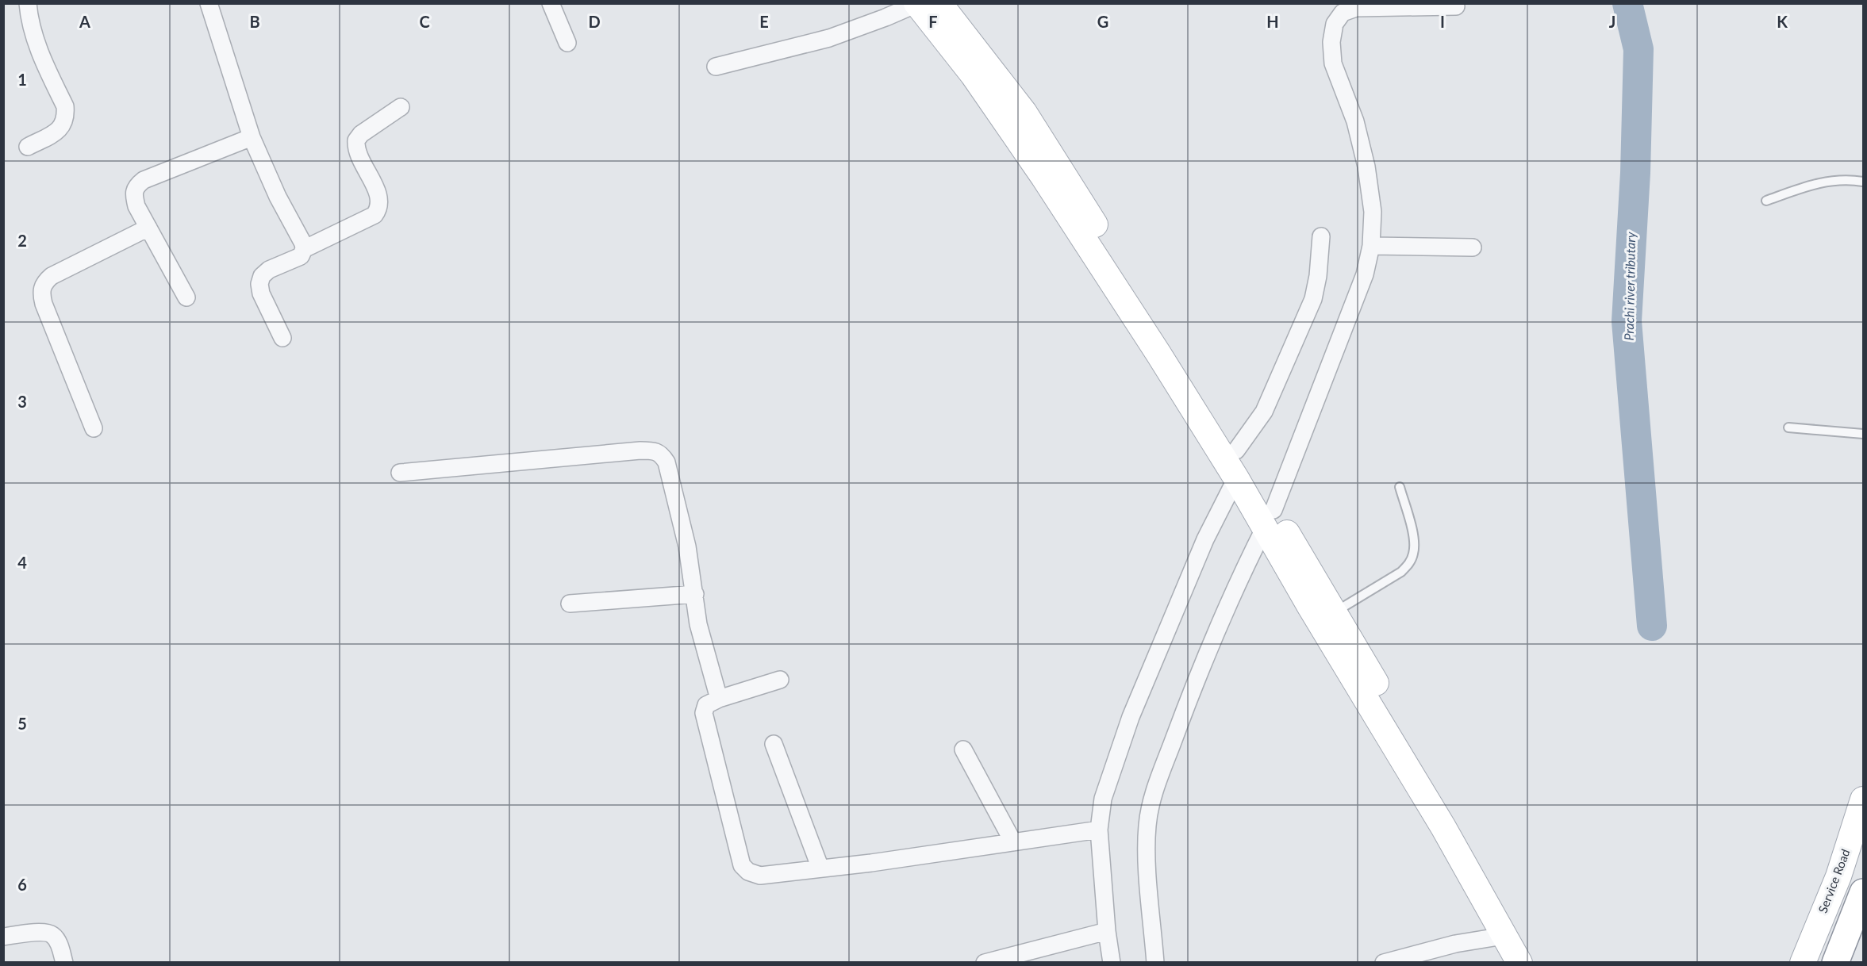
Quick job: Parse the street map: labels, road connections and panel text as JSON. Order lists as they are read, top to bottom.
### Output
{
  "streets": {
    "main road": ["Service Road"]
  },
  "water": ["Prachi river tributary"],
  "grid": {
    "columns": [
      "A",
      "B",
      "C",
      "D",
      "E",
      "F",
      "G",
      "H",
      "I",
      "J",
      "K"
    ],
    "rows": [
      "1",
      "2",
      "3",
      "4",
      "5",
      "6"
    ]
  }
}
